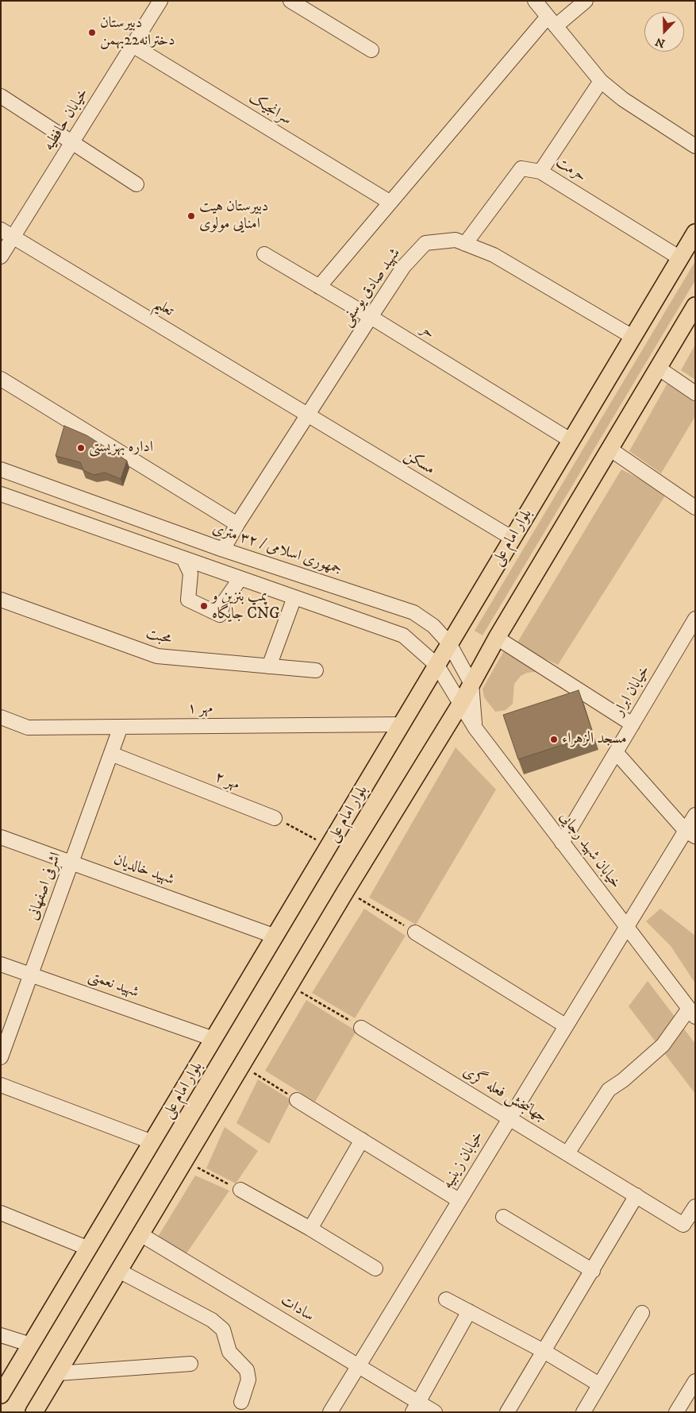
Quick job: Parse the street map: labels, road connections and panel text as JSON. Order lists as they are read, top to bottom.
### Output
{
  "streets": {
    "main road": ["بلوار امام علی"],
    "street": [
      "سرانجیک",
      "خیابان حافظیه",
      "حرمت",
      "شهید صادق یوسفی",
      "تعلیم",
      "حر",
      "مسکن",
      "جمهوری اسلامی / ۳۲ متری",
      "محبت",
      "خیابان ابرار",
      "مهر ۱",
      "مهر ۲",
      "خیابان شهید رجایی",
      "شهید خالدیان",
      "اشرفی اصفهانی",
      "شهید نعمتی",
      "جهانبخش فعله گری",
      "خیابان زینبیه",
      "سادات"
    ]
  },
  "crossings": [
    ["سرانجیک", "خیابان حافظیه"],
    ["خیابان حافظیه", "تعلیم"],
    ["حرمت", "شهید صادق یوسفی"],
    ["حرمت", "بلوار امام علی"],
    ["شهید صادق یوسفی", "تعلیم"],
    ["شهید صادق یوسفی", "حر"],
    ["شهید صادق یوسفی", "مسکن"],
    ["شهید صادق یوسفی", "بلوار امام علی"],
    ["شهید صادق یوسفی", "جمهوری اسلامی / ۳۲ متری"],
    ["تعلیم", "مسکن"],
    ["حر", "بلوار امام علی"],
    ["مسکن", "بلوار امام علی"],
    ["بلوار امام علی", "جمهوری اسلامی / ۳۲ متری"],
    ["بلوار امام علی", "مهر ۱"],
    ["بلوار امام علی", "خیابان شهید رجایی"],
    ["بلوار امام علی", "شهید خالدیان"],
    ["بلوار امام علی", "شهید نعمتی"],
    ["جمهوری اسلامی / ۳۲ متری", "خیابان شهید رجایی"],
    ["خیابان ابرار", "خیابان شهید رجایی"],
    ["مهر ۱", "اشرفی اصفهانی"],
    ["مهر ۲", "اشرفی اصفهانی"],
    ["خیابان شهید رجایی", "خیابان زینبیه"],
    ["شهید خالدیان", "اشرفی اصفهانی"],
    ["اشرفی اصفهانی", "شهید نعمتی"],
    ["جهانبخش فعله گری", "خیابان زینبیه"],
    ["خیابان زینبیه", "سادات"]
  ],
  "places": [
    "دبیرستان دخترانه22بهمن",
    "دبیرستان هیت امنایی مولوی",
    "اداره بهزیستی",
    "پمپ بنزین و جایگاه CNG",
    "مسجد الزهراء"
  ],
  "north": "bottom"
}
